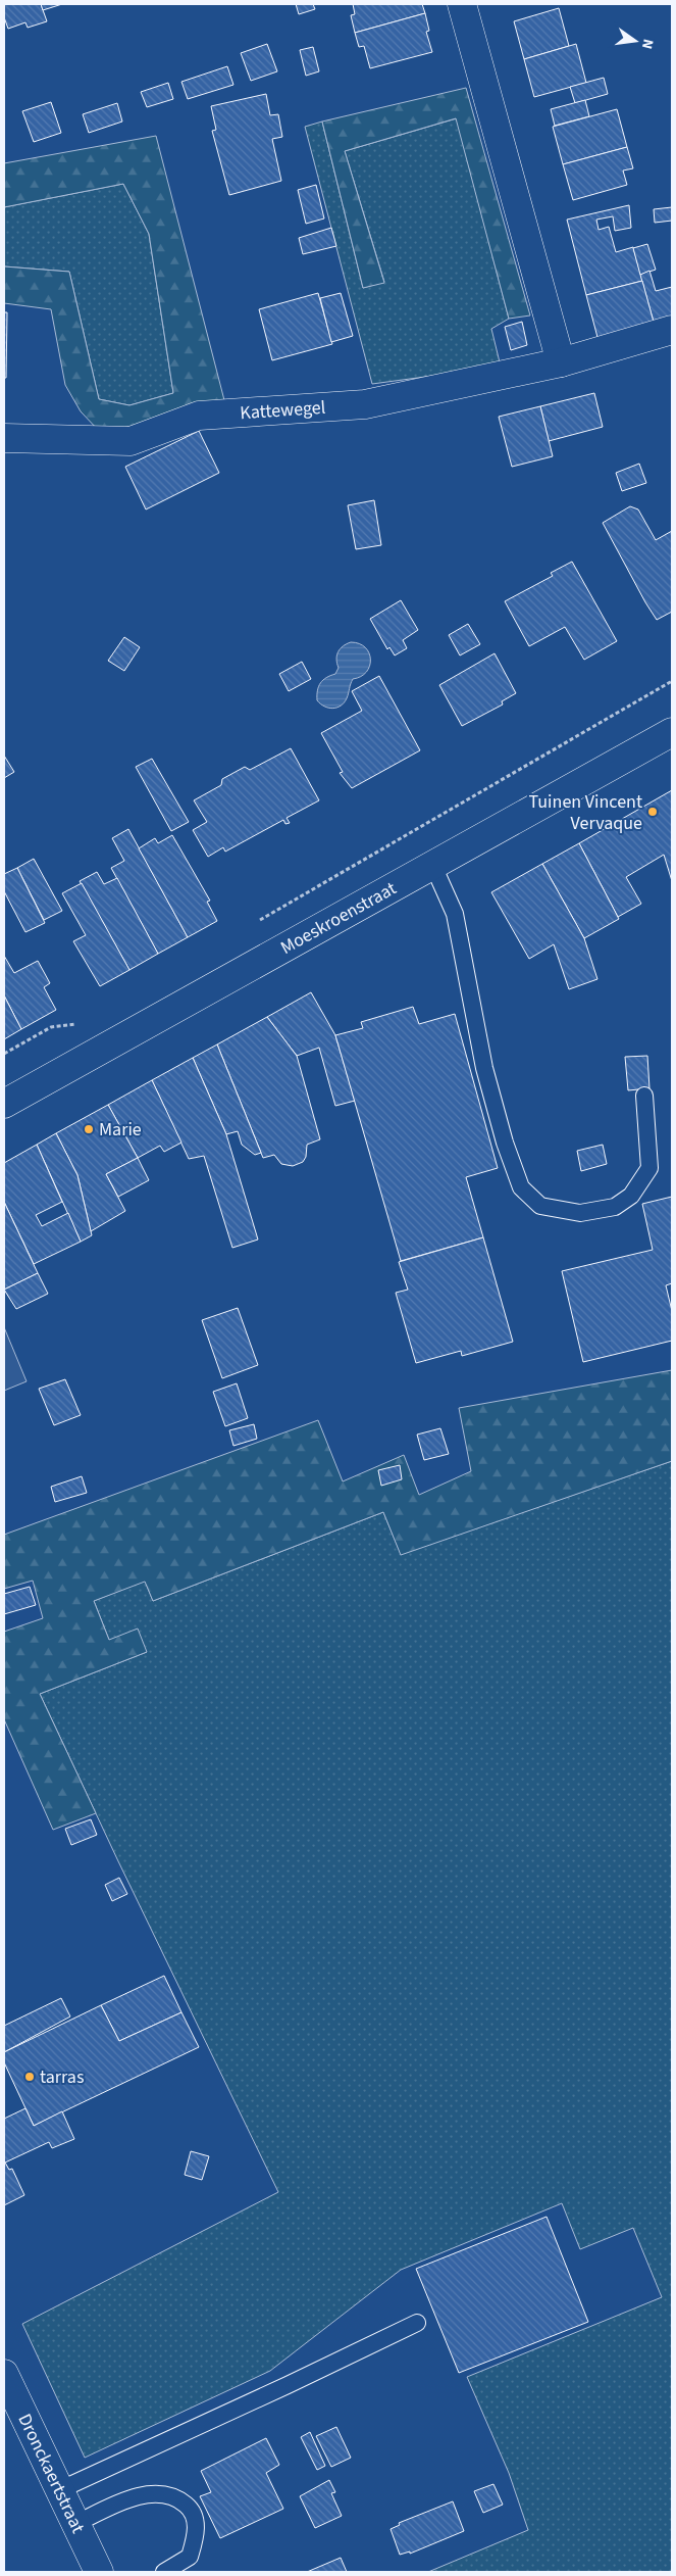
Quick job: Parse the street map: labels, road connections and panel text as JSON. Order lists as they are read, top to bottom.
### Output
{
  "streets": {
    "street": ["Kattewegel", "Moeskroenstraat", "Dronckaertstraat"]
  },
  "places": ["Tuinen Vincent Vervaque", "Marie", "tarras"],
  "north": "right"
}
